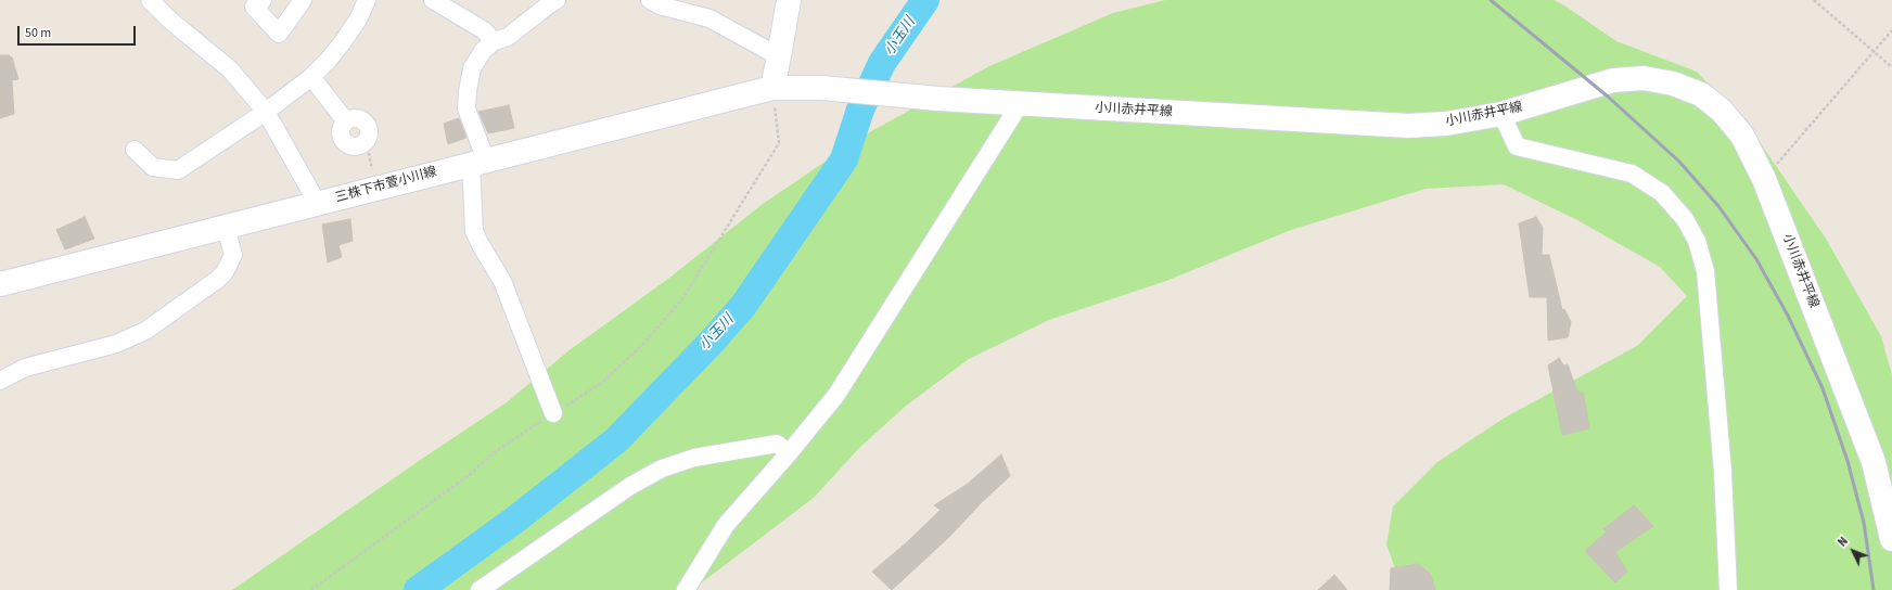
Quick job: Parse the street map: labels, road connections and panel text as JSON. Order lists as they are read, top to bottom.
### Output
{
  "streets": {
    "main road": ["小川赤井平線", "三株下市萱小川線"]
  },
  "crossings": [
    ["小川赤井平線", "三株下市萱小川線"]
  ],
  "water": ["小玉川"],
  "scale_bar": "50 m",
  "north": "top left"
}
